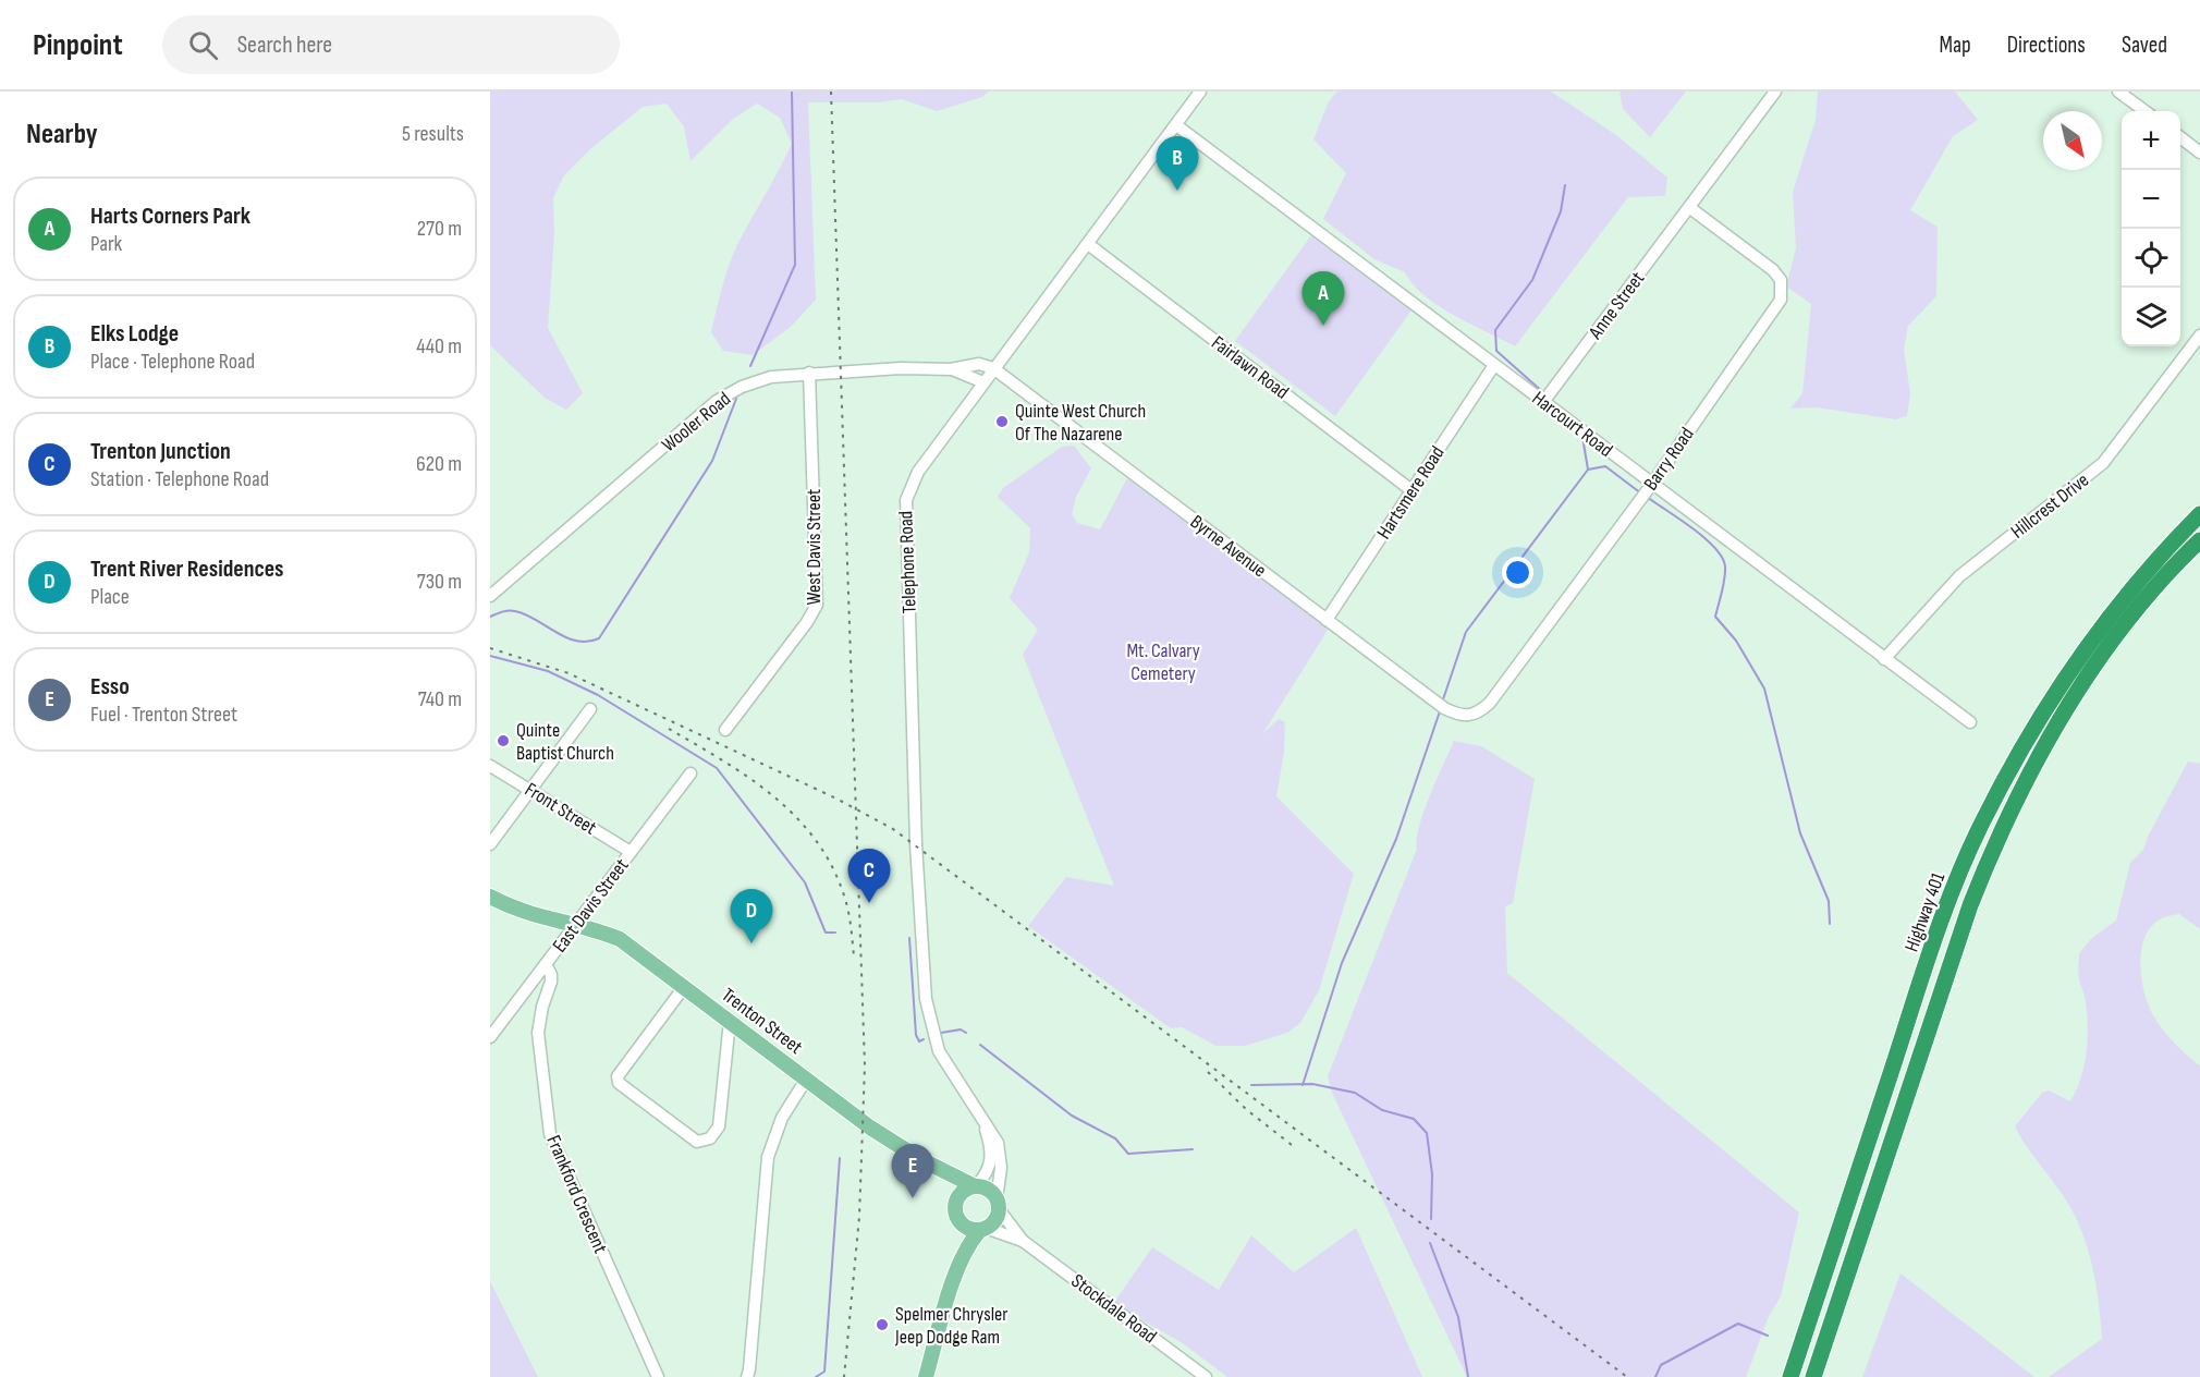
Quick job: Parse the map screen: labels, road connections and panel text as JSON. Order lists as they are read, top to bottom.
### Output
{
  "streets": {
    "highway": ["Highway 401"],
    "main road": ["Trenton Street"],
    "street": [
      "Anne Street",
      "Fairlawn Road",
      "Wooler Road",
      "Harcourt Road",
      "Barry Road",
      "Hartsmere Road",
      "Hillcrest Drive",
      "Byrne Avenue",
      "West Davis Street",
      "Telephone Road",
      "Front Street",
      "East Davis Street",
      "Frankford Crescent",
      "Stockdale Road"
    ]
  },
  "crossings": [
    ["Anne Street", "Harcourt Road"],
    ["Anne Street", "Barry Road"],
    ["Fairlawn Road", "Hartsmere Road"],
    ["Fairlawn Road", "Telephone Road"],
    ["Wooler Road", "Byrne Avenue"],
    ["Wooler Road", "West Davis Street"],
    ["Wooler Road", "Telephone Road"],
    ["Harcourt Road", "Barry Road"],
    ["Harcourt Road", "Hartsmere Road"],
    ["Harcourt Road", "Hillcrest Drive"],
    ["Harcourt Road", "Telephone Road"],
    ["Barry Road", "Byrne Avenue"],
    ["Hartsmere Road", "Byrne Avenue"],
    ["Byrne Avenue", "Telephone Road"],
    ["Telephone Road", "Trenton Street"],
    ["Telephone Road", "Stockdale Road"],
    ["Front Street", "East Davis Street"],
    ["East Davis Street", "Trenton Street"],
    ["East Davis Street", "Frankford Crescent"],
    ["Trenton Street", "Stockdale Road"]
  ],
  "parks": ["Mt. Calvary Cemetery"],
  "places": ["Quinte West Church Of The Nazarene", "Quinte Baptist Church", "Spelmer Chrysler Jeep Dodge Ram"],
  "north": "bottom right",
  "page": {
    "header": "Pinpoint",
    "search": "Search here",
    "nav": ["Map", "Directions", "Saved"],
    "heading": ["Nearby", "5 results"],
    "map_buttons": ["+", "−"],
    "pins": [
      "B",
      "A",
      "C",
      "D",
      "E"
    ],
    "list": [
      {
        "mark": "A",
        "name": "Harts Corners Park",
        "note": "Park",
        "value": "270 m"
      },
      {
        "mark": "B",
        "name": "Elks Lodge",
        "note": "Place · Telephone Road",
        "value": "440 m"
      },
      {
        "mark": "C",
        "name": "Trenton Junction",
        "note": "Station · Telephone Road",
        "value": "620 m"
      },
      {
        "mark": "D",
        "name": "Trent River Residences",
        "note": "Place",
        "value": "730 m"
      },
      {
        "mark": "E",
        "name": "Esso",
        "note": "Fuel · Trenton Street",
        "value": "740 m"
      }
    ]
  }
}
